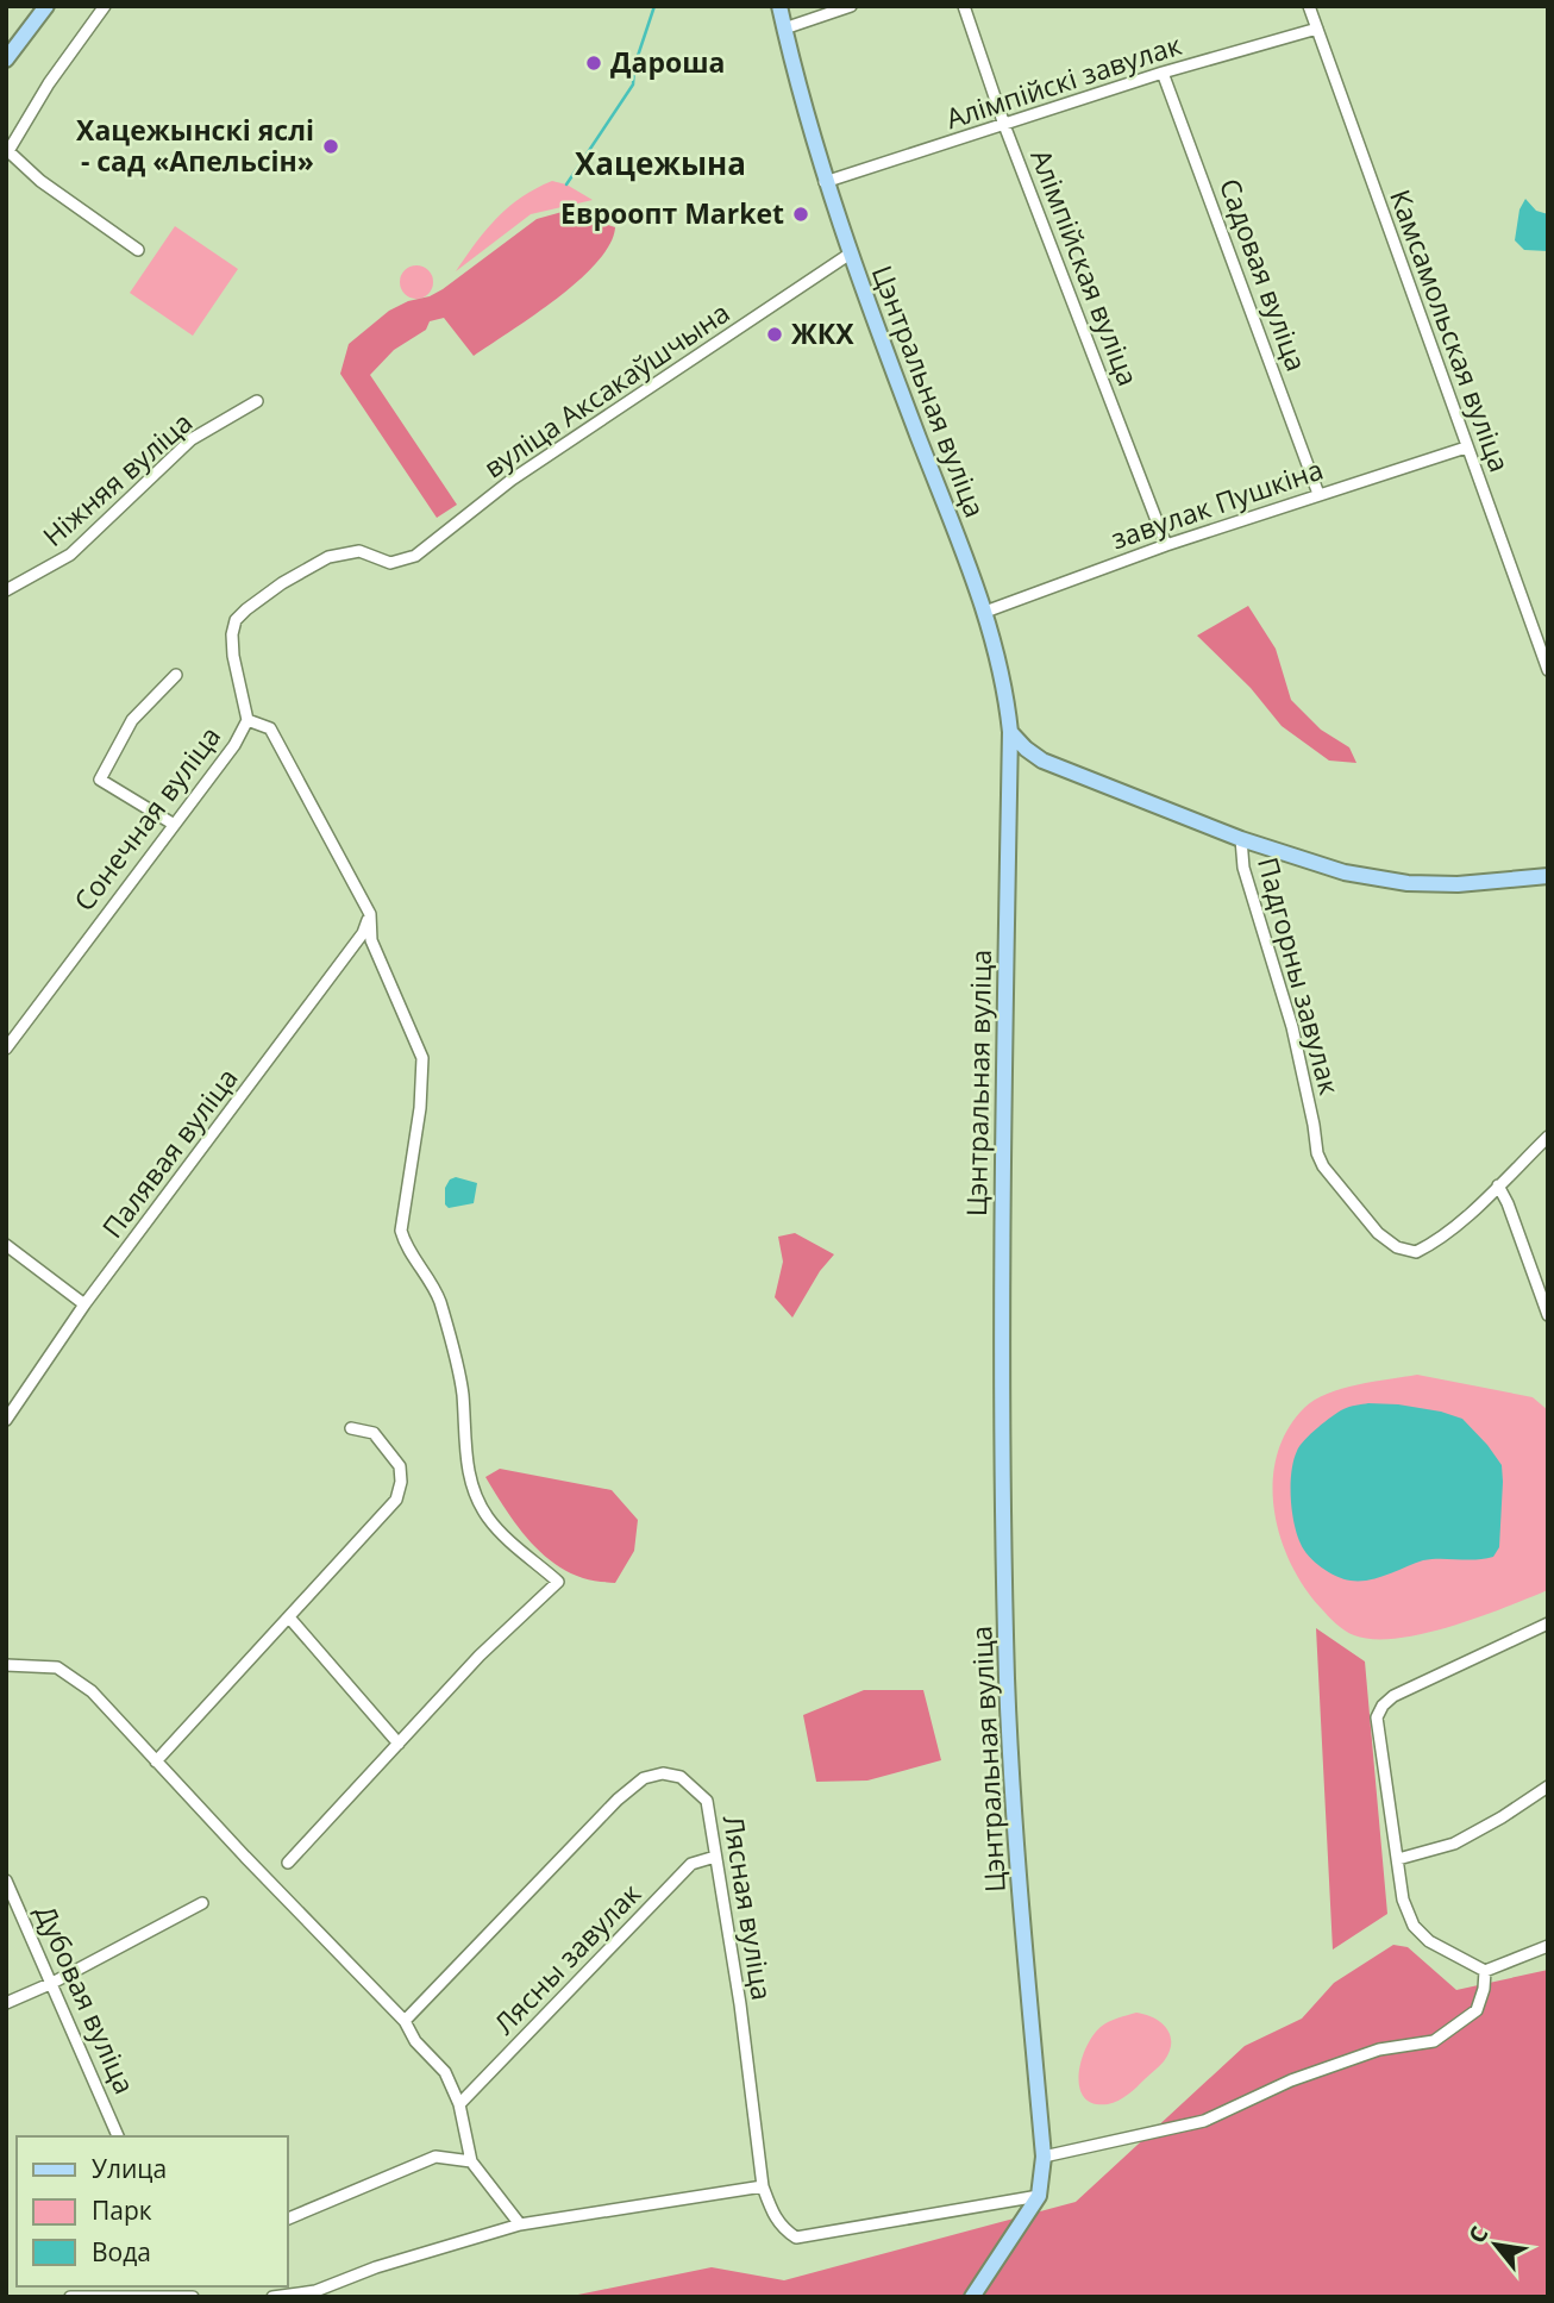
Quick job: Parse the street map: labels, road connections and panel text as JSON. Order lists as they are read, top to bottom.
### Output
{
  "streets": {
    "street": [
      "Алімпійскі завулак",
      "Алімпійская вуліца",
      "Садовая вуліца",
      "Камсамольская вуліца",
      "вуліца Аксакаўшчына",
      "Цэнтральная вуліца",
      "Ніжняя вуліца",
      "завулак Пушкіна",
      "Сонечная вуліца",
      "Падгорны завулак",
      "Палявая вуліца",
      "Лясная вуліца",
      "Лясны завулак",
      "Дубовая вуліца"
    ]
  },
  "crossings": [
    ["Алімпійскі завулак", "Алімпійская вуліца"],
    ["Алімпійскі завулак", "Садовая вуліца"],
    ["Алімпійскі завулак", "Камсамольская вуліца"],
    ["Алімпійскі завулак", "Цэнтральная вуліца"],
    ["Алімпійская вуліца", "завулак Пушкіна"],
    ["Садовая вуліца", "завулак Пушкіна"],
    ["Камсамольская вуліца", "завулак Пушкіна"],
    ["вуліца Аксакаўшчына", "Цэнтральная вуліца"],
    ["вуліца Аксакаўшчына", "Сонечная вуліца"],
    ["Цэнтральная вуліца", "завулак Пушкіна"],
    ["Цэнтральная вуліца", "Лясная вуліца"],
    ["Лясная вуліца", "Лясны завулак"]
  ],
  "districts": ["Хацежына"],
  "places": [
    "Дароша",
    "Хацежынскі яслі - сад «Апельсін»",
    "Евроопт Market",
    "ЖКХ"
  ],
  "legend": ["Улица", "Парк", "Вода"],
  "north": "top left"
}
